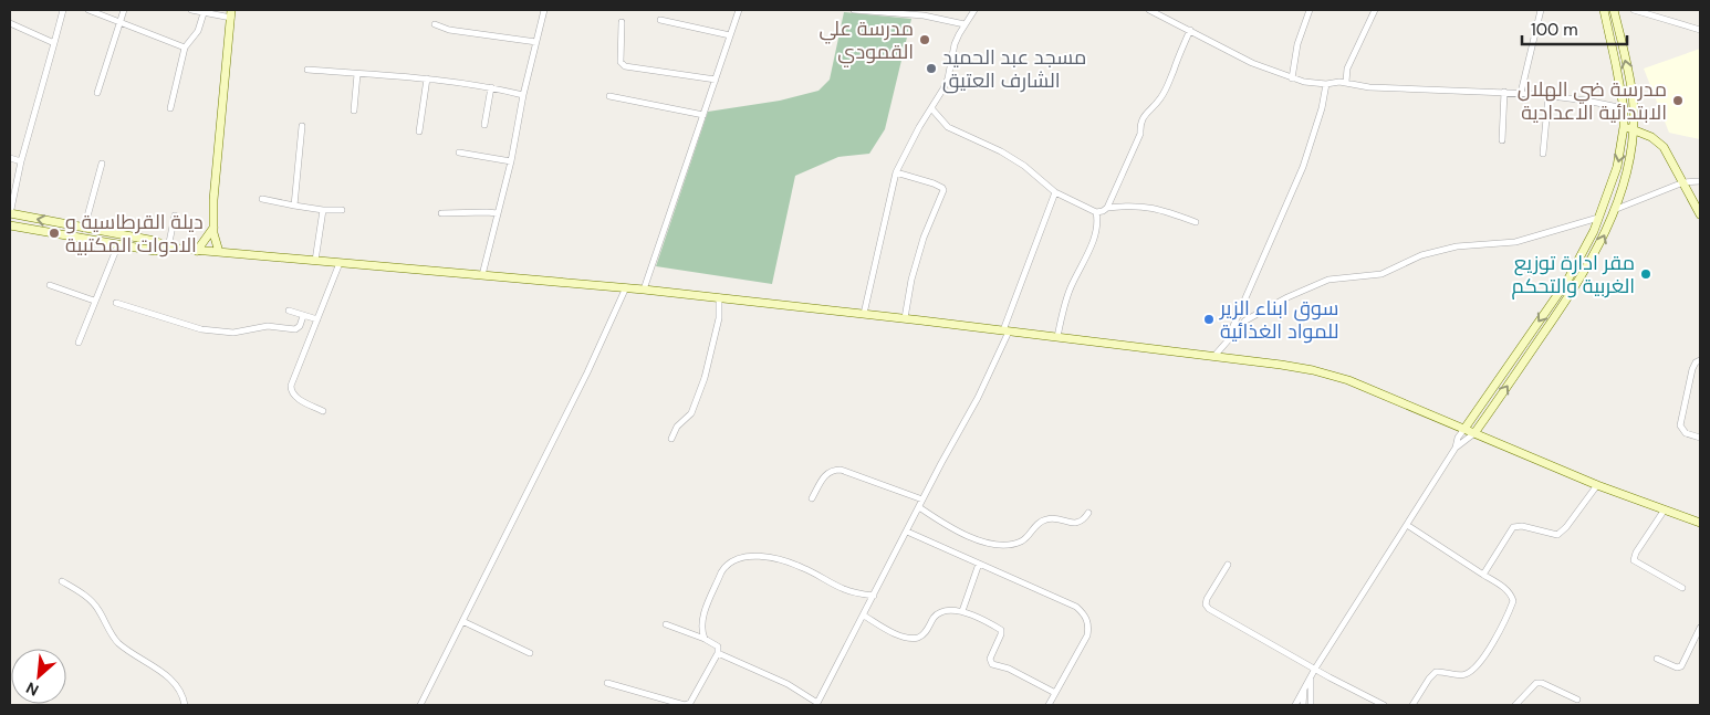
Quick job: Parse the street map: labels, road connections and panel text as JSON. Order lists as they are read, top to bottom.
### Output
{
  "places": [
    "مدرسة علي القمودي",
    "مسجد عبد الحميد الشارف العتيق",
    "مدرسة ضي الهلال الابتدائية الاعدادية",
    "ديلة القرطاسية و الادوات المكتبية",
    "مقر ادارة توزيع الغربية والتحكم",
    "سوق ابناء الزير للمواد الغذائية"
  ],
  "scale_bar": "100 m",
  "north": "bottom left"
}
